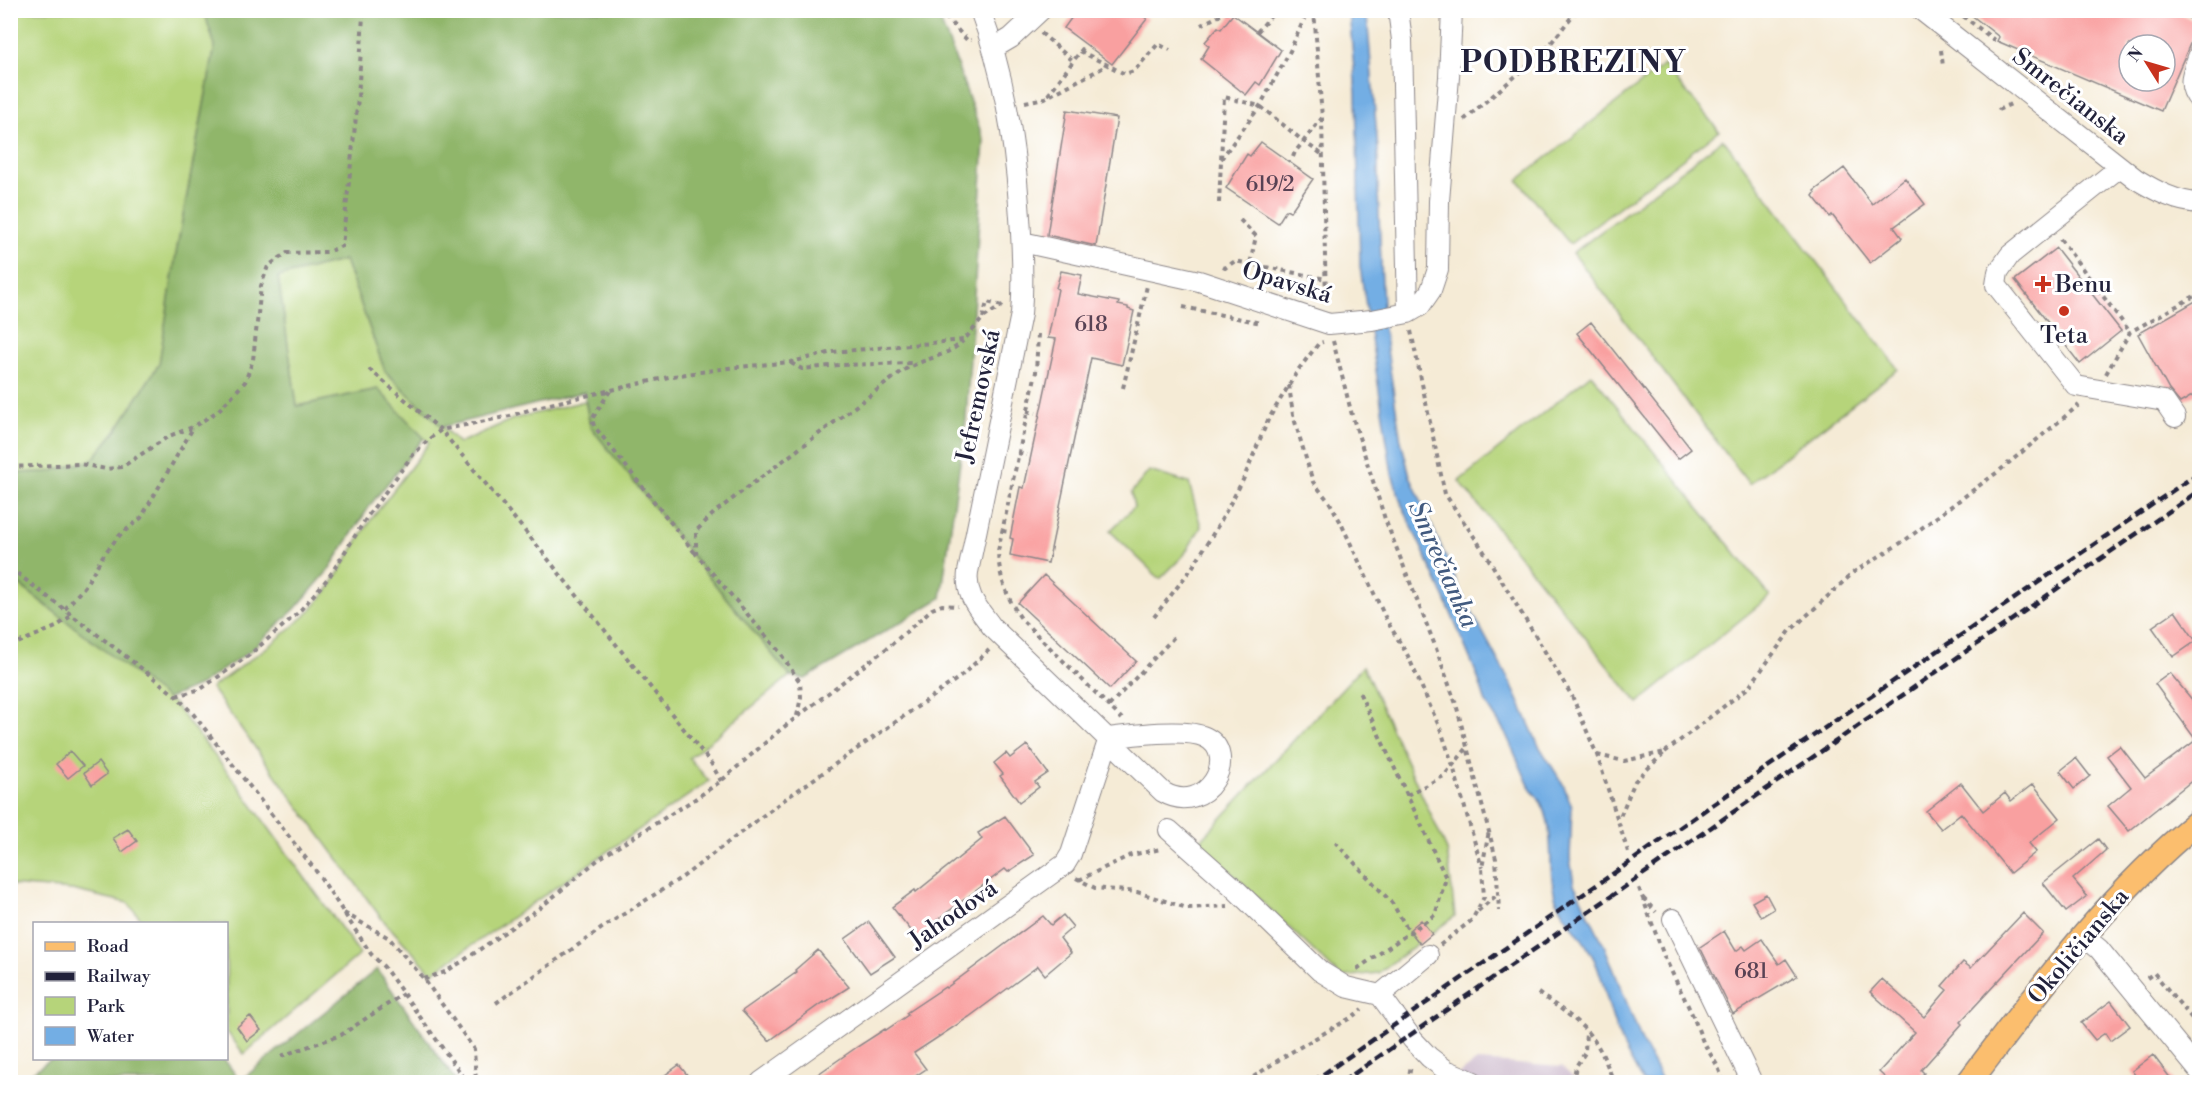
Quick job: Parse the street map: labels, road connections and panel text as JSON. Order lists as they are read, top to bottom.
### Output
{
  "streets": {
    "main road": ["Okoličianska"],
    "street": [
      "Smrečianska",
      "Opavská",
      "Jefremovská",
      "Jahodová"
    ]
  },
  "crossings": [
    ["Opavská", "Jefremovská"],
    ["Jefremovská", "Jahodová"]
  ],
  "districts": ["PODBREZINY"],
  "water": ["Smrečianka"],
  "places": {
    "health": ["Benu"],
    "other": ["Teta"]
  },
  "house_numbers": ["619/2", "618", "681"],
  "legend": [
    "Road",
    "Railway",
    "Park",
    "Water"
  ],
  "north": "top left"
}
